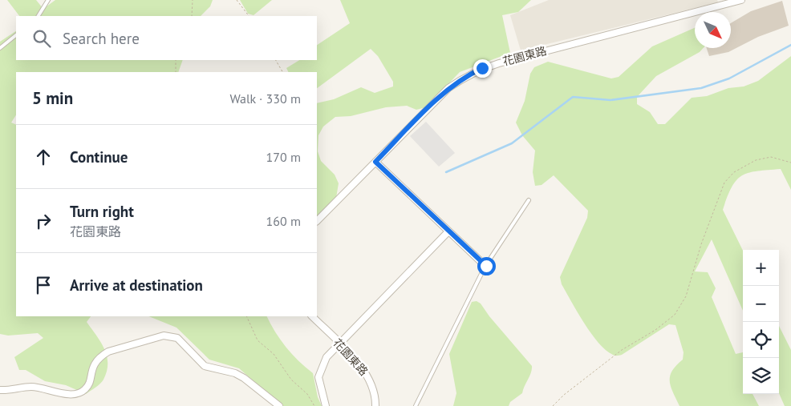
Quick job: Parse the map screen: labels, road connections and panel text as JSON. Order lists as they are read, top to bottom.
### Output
{
  "streets": {
    "street": ["花園東路"]
  },
  "north": "bottom right",
  "page": {
    "search": "Search here",
    "heading": ["5 min", "Walk · 330 m"],
    "list": [
      ["Continue", "170 m"],
      ["Turn right", "花園東路", "160 m"],
      "Arrive at destination"
    ],
    "map_buttons": ["+", "−"]
  }
}
